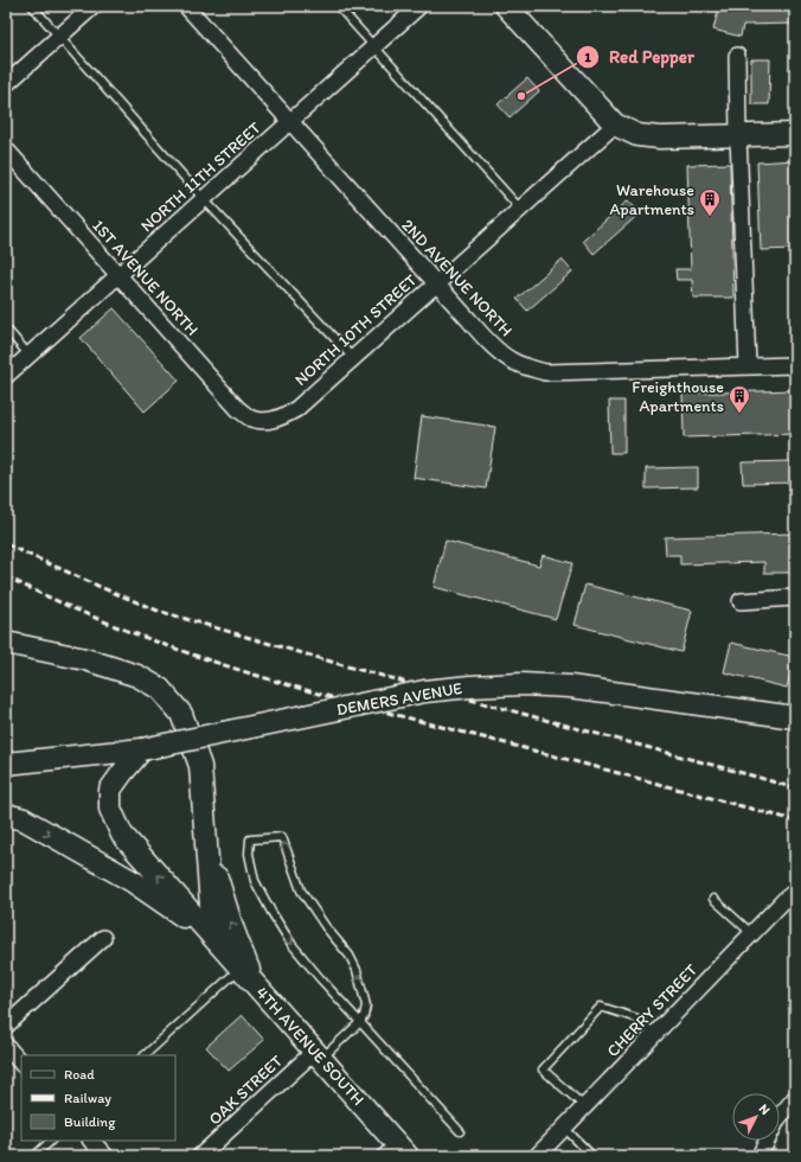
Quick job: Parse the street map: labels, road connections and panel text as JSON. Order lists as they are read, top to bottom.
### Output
{
  "streets": {
    "main road": ["DEMERS AVENUE", "4TH AVENUE SOUTH"],
    "street": [
      "NORTH 11TH STREET",
      "1ST AVENUE NORTH",
      "2ND AVENUE NORTH",
      "NORTH 10TH STREET",
      "CHERRY STREET",
      "OAK STREET"
    ]
  },
  "crossings": [
    ["NORTH 11TH STREET", "1ST AVENUE NORTH"],
    ["NORTH 11TH STREET", "2ND AVENUE NORTH"],
    ["1ST AVENUE NORTH", "NORTH 10TH STREET"],
    ["2ND AVENUE NORTH", "NORTH 10TH STREET"],
    ["4TH AVENUE SOUTH", "OAK STREET"]
  ],
  "places": {
    "other": ["Red Pepper"],
    "building": ["Warehouse Apartments", "Freighthouse Apartments"]
  },
  "legend": ["Road", "Railway", "Building"],
  "north": "top right"
}
